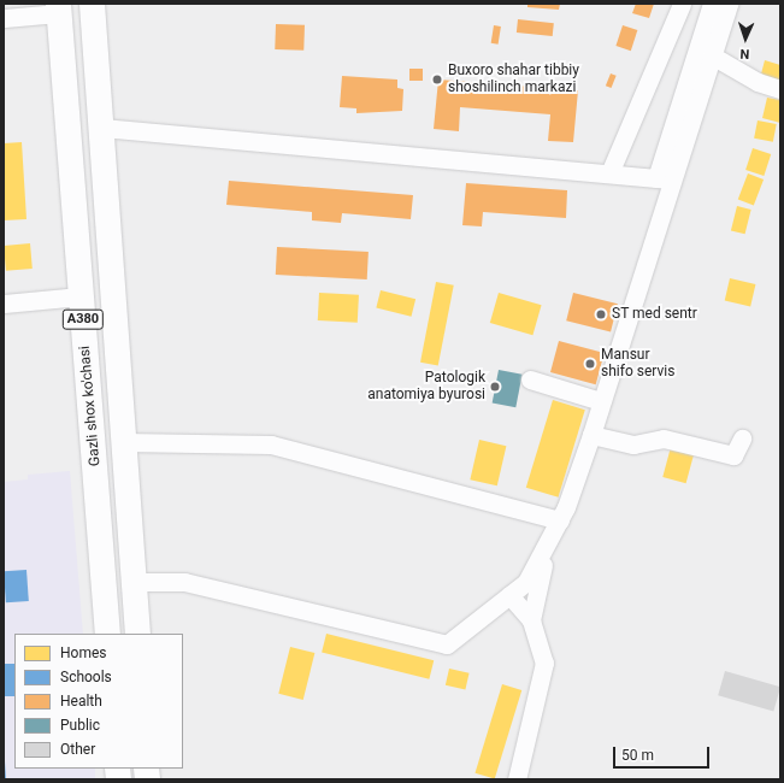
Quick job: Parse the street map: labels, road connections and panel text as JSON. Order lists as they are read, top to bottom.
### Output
{
  "streets": {
    "highway": ["A380", "Gazli shox ko'chasi"]
  },
  "places": [
    "Buxoro shahar tibbiy shoshilinch markazi",
    "ST med sentr",
    "Mansur shifo servis",
    "Patologik anatomiya byurosi"
  ],
  "legend": [
    "Homes",
    "Schools",
    "Health",
    "Public",
    "Other"
  ],
  "scale_bar": "50 m",
  "north": "bottom"
}
